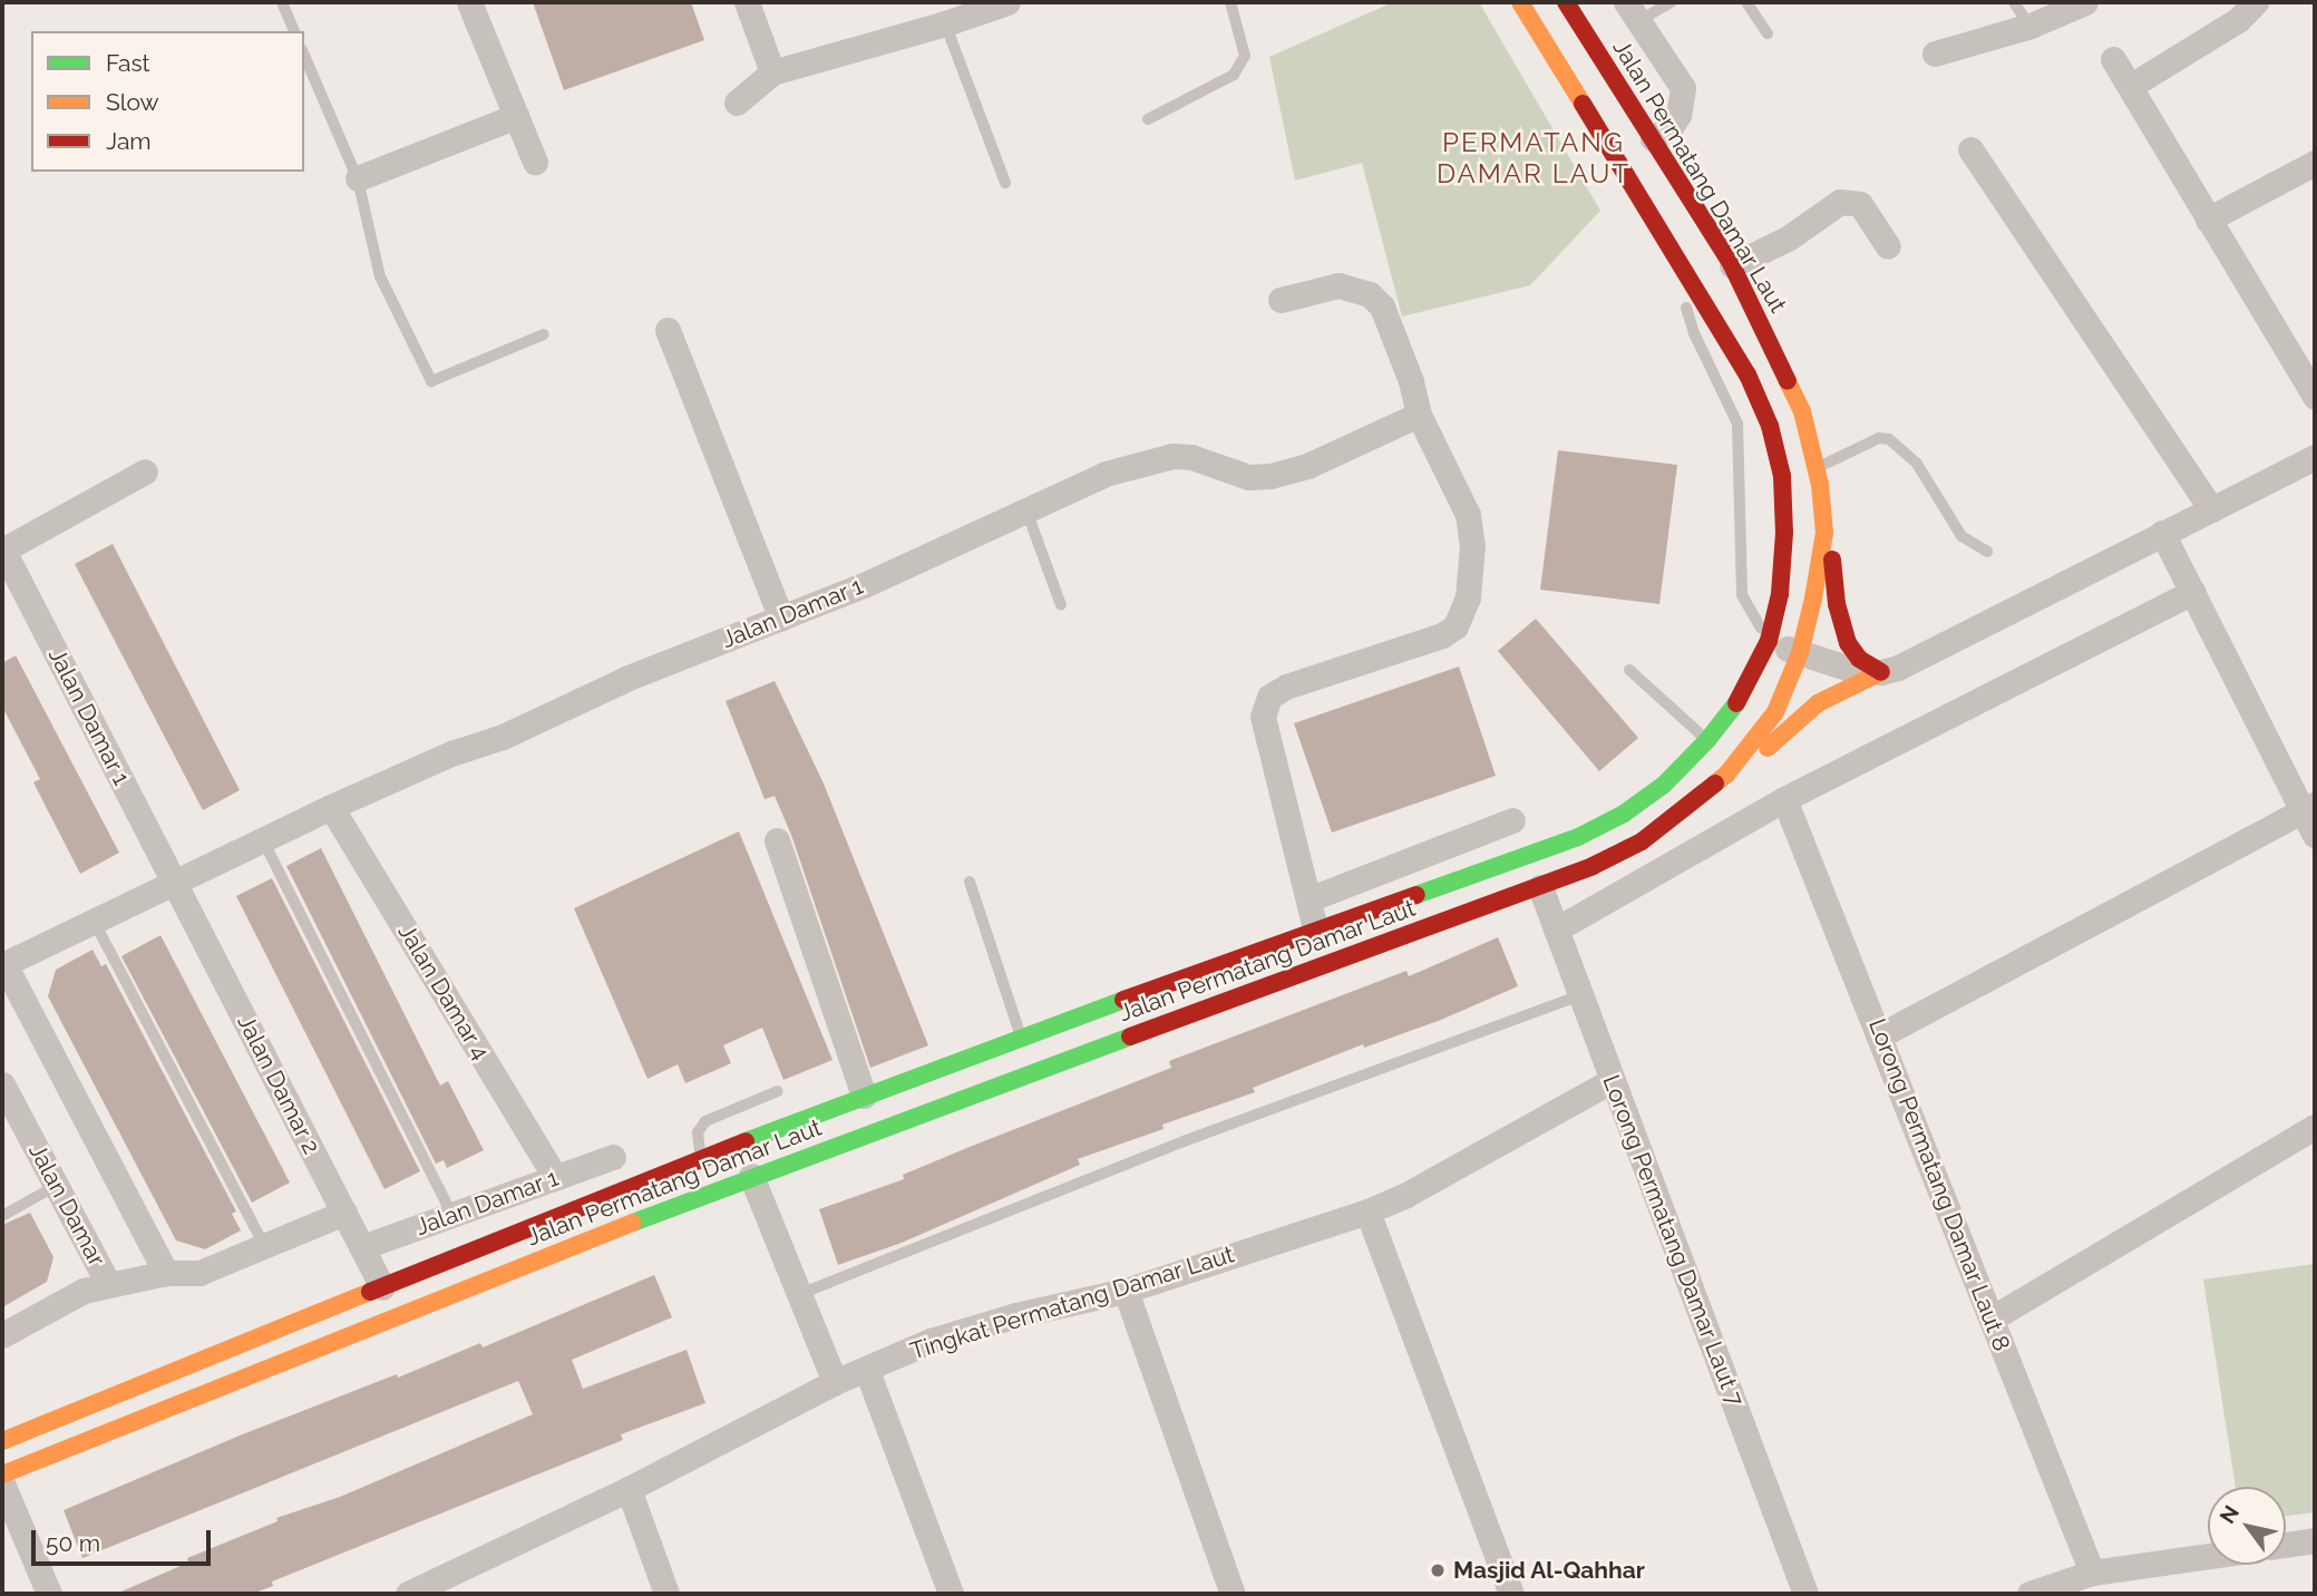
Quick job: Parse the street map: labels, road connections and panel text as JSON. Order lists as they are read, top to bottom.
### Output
{
  "streets": {
    "highway": ["Jalan Permatang Damar Laut"],
    "street": [
      "Jalan Damar 1",
      "Jalan Damar 4",
      "Jalan Damar 2",
      "Lorong Permatang Damar Laut 8",
      "Jalan Damar",
      "Lorong Permatang Damar Laut 7",
      "Tingkat Permatang Damar Laut"
    ]
  },
  "crossings": [
    ["Jalan Permatang Damar Laut", "Jalan Damar 2"],
    ["Jalan Permatang Damar Laut", "Lorong Permatang Damar Laut 7"],
    ["Jalan Damar 1", "Jalan Damar 4"],
    ["Jalan Damar 1", "Jalan Damar 2"],
    ["Lorong Permatang Damar Laut 7", "Tingkat Permatang Damar Laut"]
  ],
  "districts": ["PERMATANG DAMAR LAUT"],
  "places": ["Masjid Al-Qahhar"],
  "legend": ["Fast", "Slow", "Jam"],
  "scale_bar": "50 m",
  "north": "top left"
}
